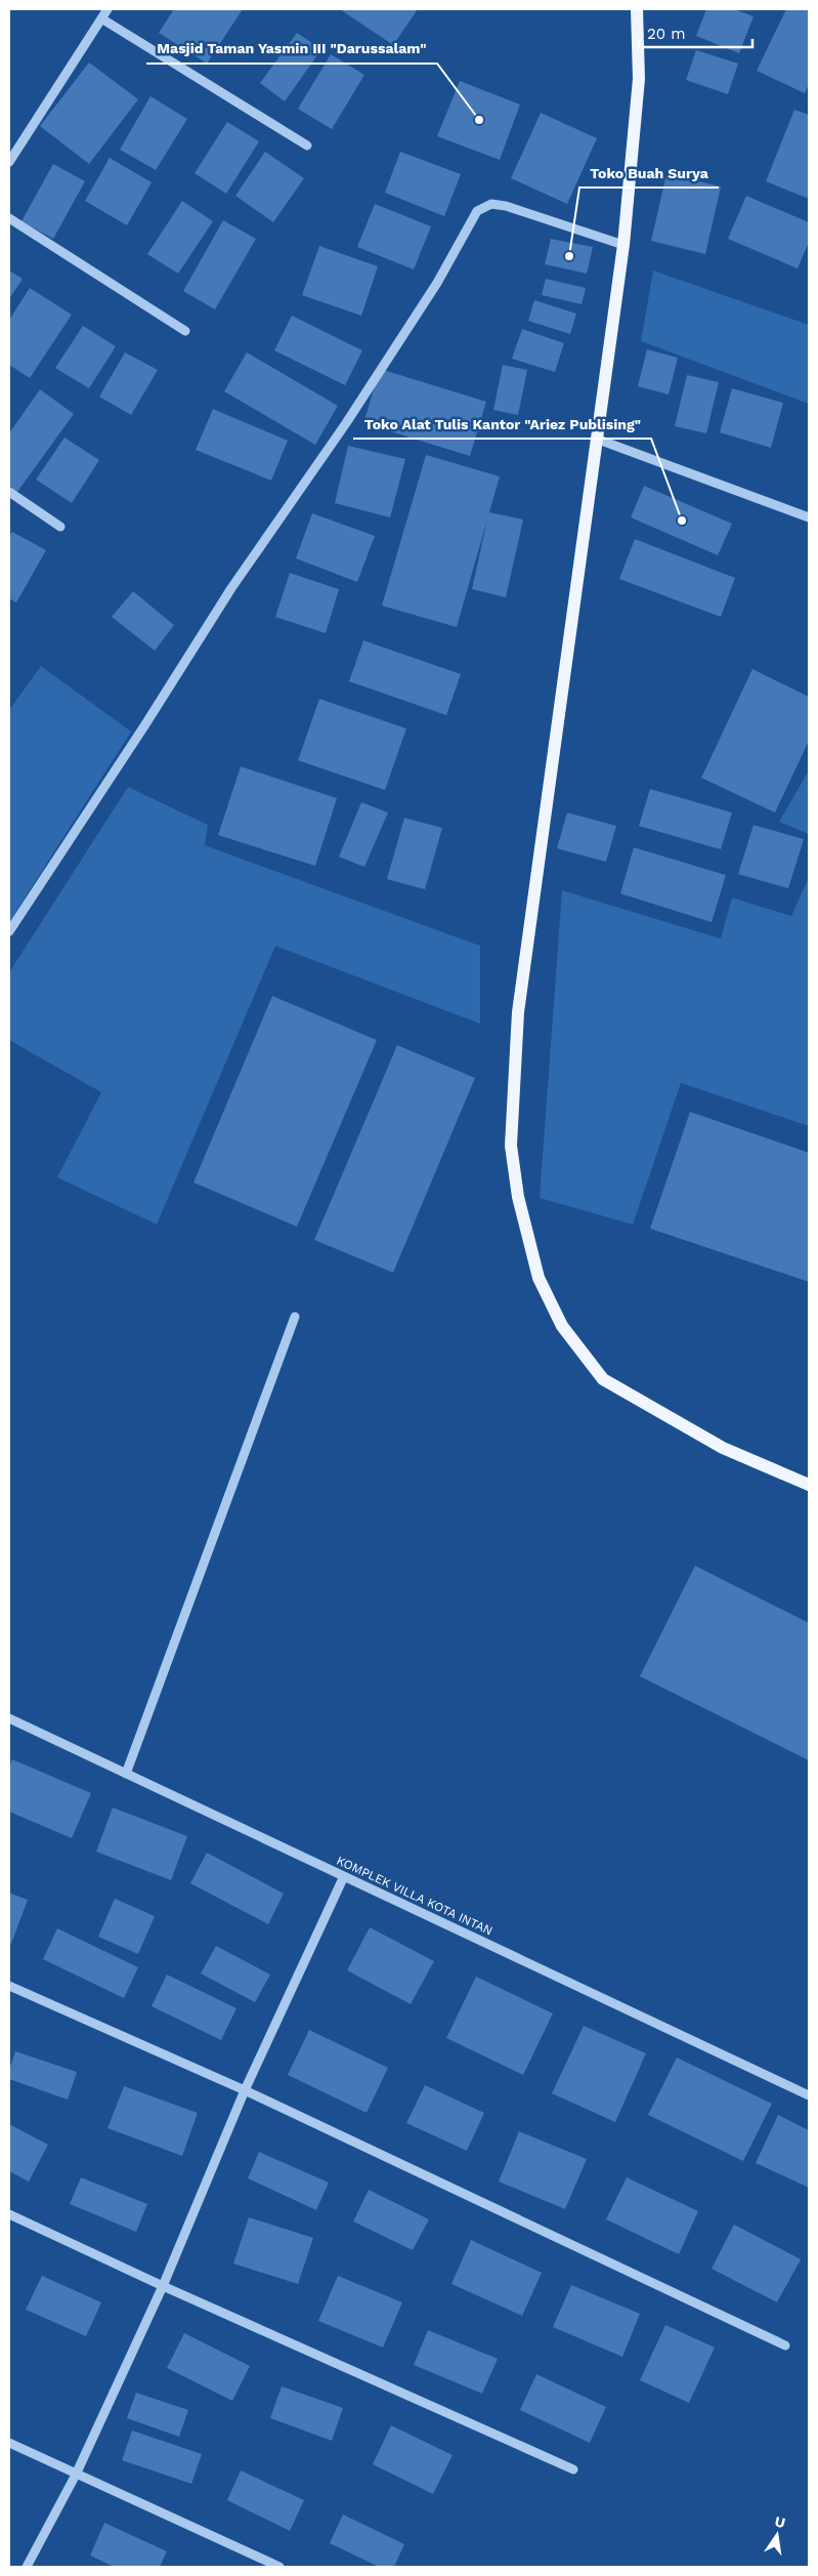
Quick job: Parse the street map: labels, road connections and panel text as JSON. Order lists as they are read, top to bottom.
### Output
{
  "streets": {
    "street": ["KOMPLEK VILLA KOTA INTAN"]
  },
  "places": ["Masjid Taman Yasmin III \"Darussalam\"", "Toko Buah Surya", "Toko Alat Tulis Kantor \"Ariez Publising\""],
  "scale_bar": "20 m",
  "north": "top"
}
